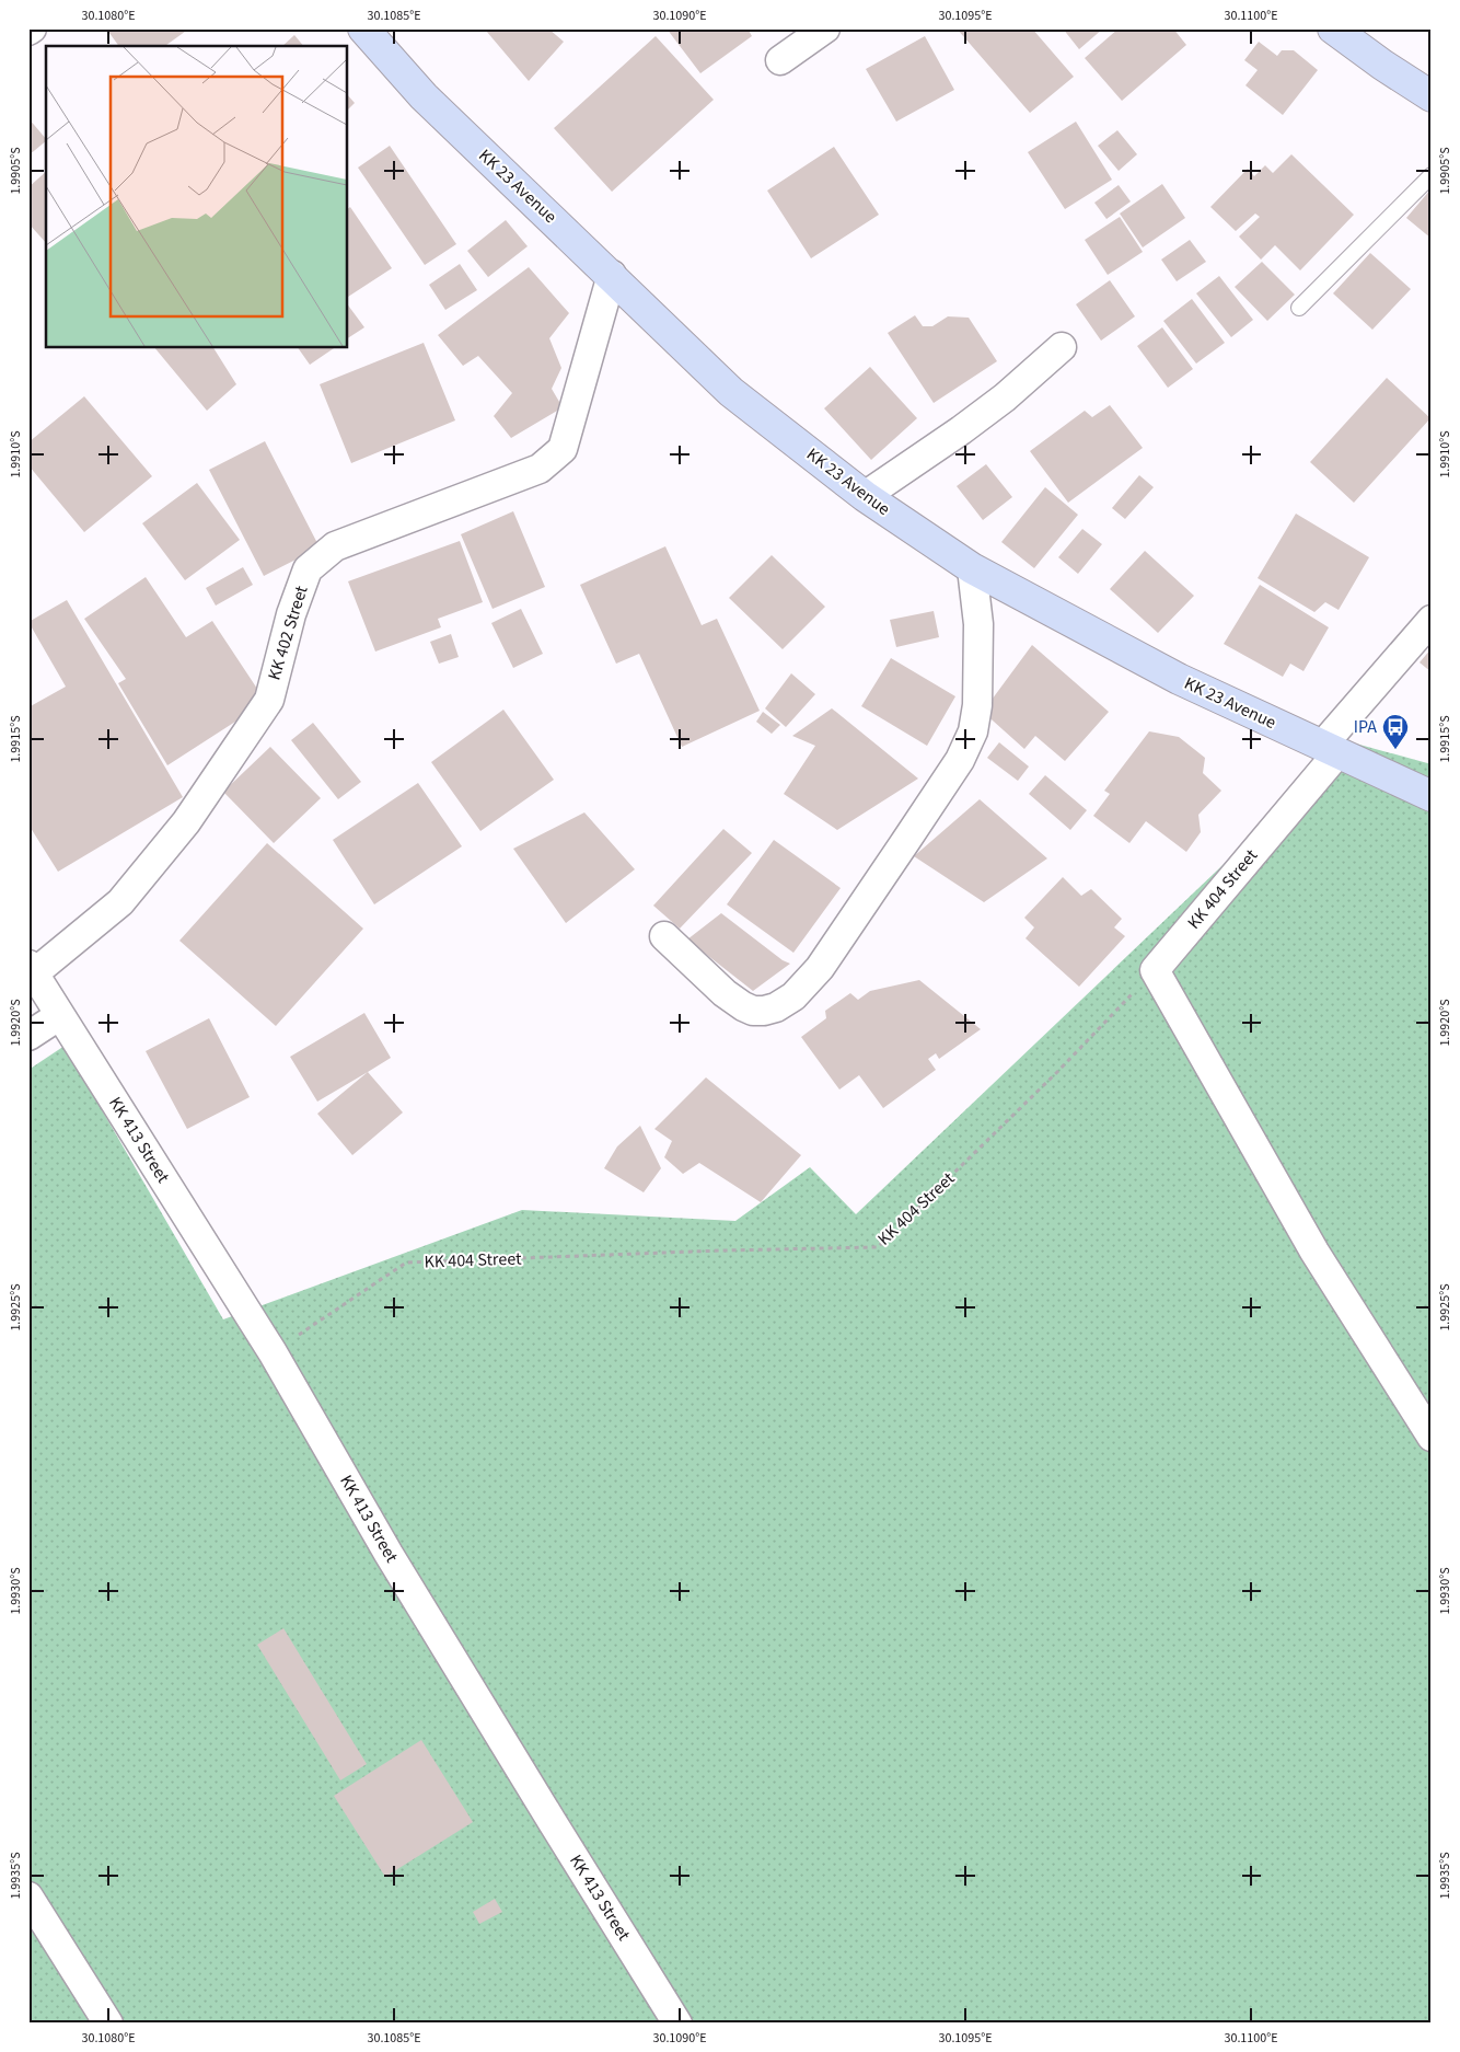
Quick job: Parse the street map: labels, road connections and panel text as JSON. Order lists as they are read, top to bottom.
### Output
{
  "streets": {
    "main road": ["KK 23 Avenue"],
    "street": ["KK 402 Street", "KK 404 Street", "KK 413 Street"]
  },
  "crossings": [
    ["KK 23 Avenue", "KK 402 Street"],
    ["KK 23 Avenue", "KK 404 Street"],
    ["KK 402 Street", "KK 413 Street"],
    ["KK 404 Street", "KK 413 Street"]
  ],
  "places": {
    "bus stop": ["IPA"]
  },
  "coordinates": [
    "30.1080°E",
    "30.1085°E",
    "30.1090°E",
    "30.1095°E",
    "30.1100°E",
    "1.9905°S",
    "1.9910°S",
    "1.9915°S",
    "1.9920°S",
    "1.9925°S",
    "1.9930°S",
    "1.9935°S"
  ]
}
